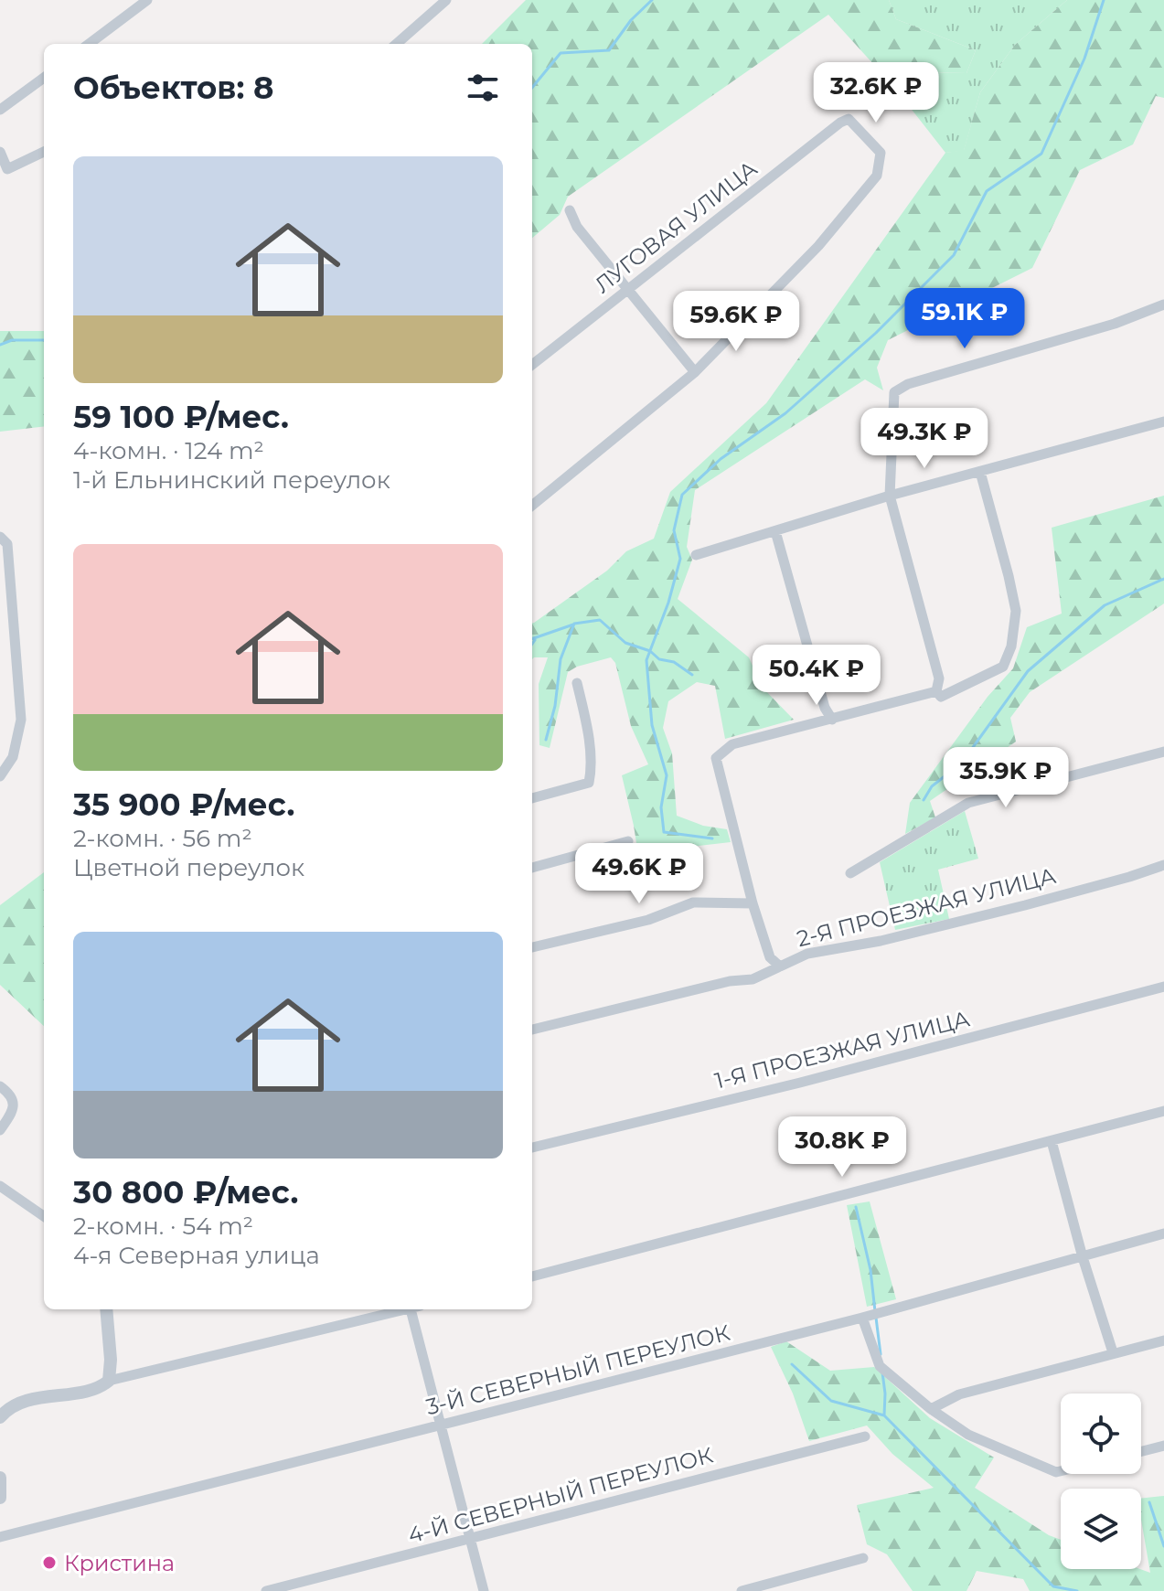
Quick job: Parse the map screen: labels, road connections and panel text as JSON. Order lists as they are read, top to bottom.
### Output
{
  "streets": {
    "street": [
      "ЛУГОВАЯ УЛИЦА",
      "2-Я ПРОЕЗЖАЯ УЛИЦА",
      "1-Я ПРОЕЗЖАЯ УЛИЦА",
      "3-Й СЕВЕРНЫЙ ПЕРЕУЛОК",
      "4-Й СЕВЕРНЫЙ ПЕРЕУЛОК"
    ]
  },
  "places": ["Кристина"],
  "page": {
    "heading": "Объектов: 8",
    "price": [
      "32.6K ₽",
      "59.1K ₽",
      "59.6K ₽",
      "49.3K ₽",
      "50.4K ₽",
      "35.9K ₽",
      "49.6K ₽",
      "30.8K ₽"
    ],
    "list": [
      {
        "name": "59 100 ₽/мес.",
        "note": "4-комн. · 124 m² · 1-й Ельнинский переулок"
      },
      {
        "name": "35 900 ₽/мес.",
        "note": "2-комн. · 56 m² · Цветной переулок"
      },
      {
        "name": "30 800 ₽/мес.",
        "note": "2-комн. · 54 m² · 4-я Северная улица"
      }
    ]
  }
}
